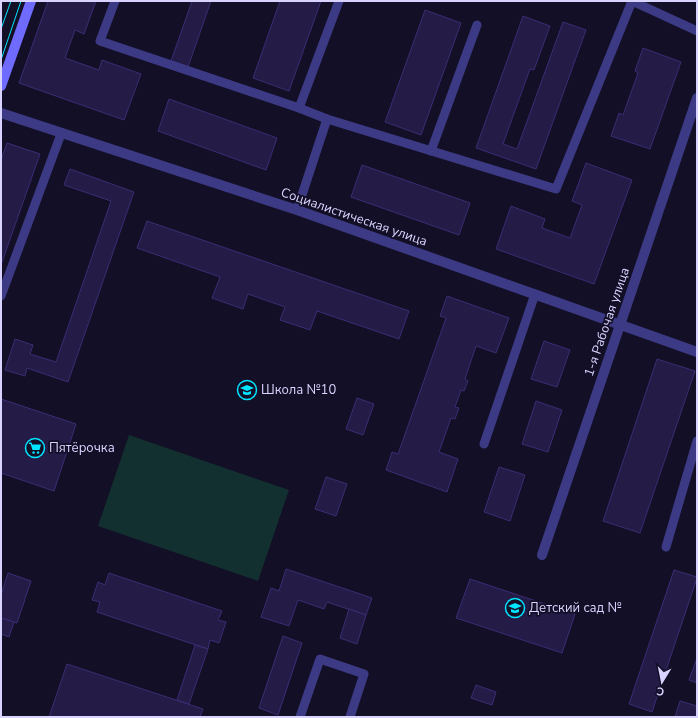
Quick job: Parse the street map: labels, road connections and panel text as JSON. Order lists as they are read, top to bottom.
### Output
{
  "streets": {
    "street": ["Социалистическая улица", "1-я Рабочая улица"]
  },
  "crossings": [
    ["Социалистическая улица", "1-я Рабочая улица"]
  ],
  "places": {
    "school or university": ["Школа №10", "Детский сад №"],
    "supermarket": ["Пятёрочка"]
  },
  "north": "bottom"
}
